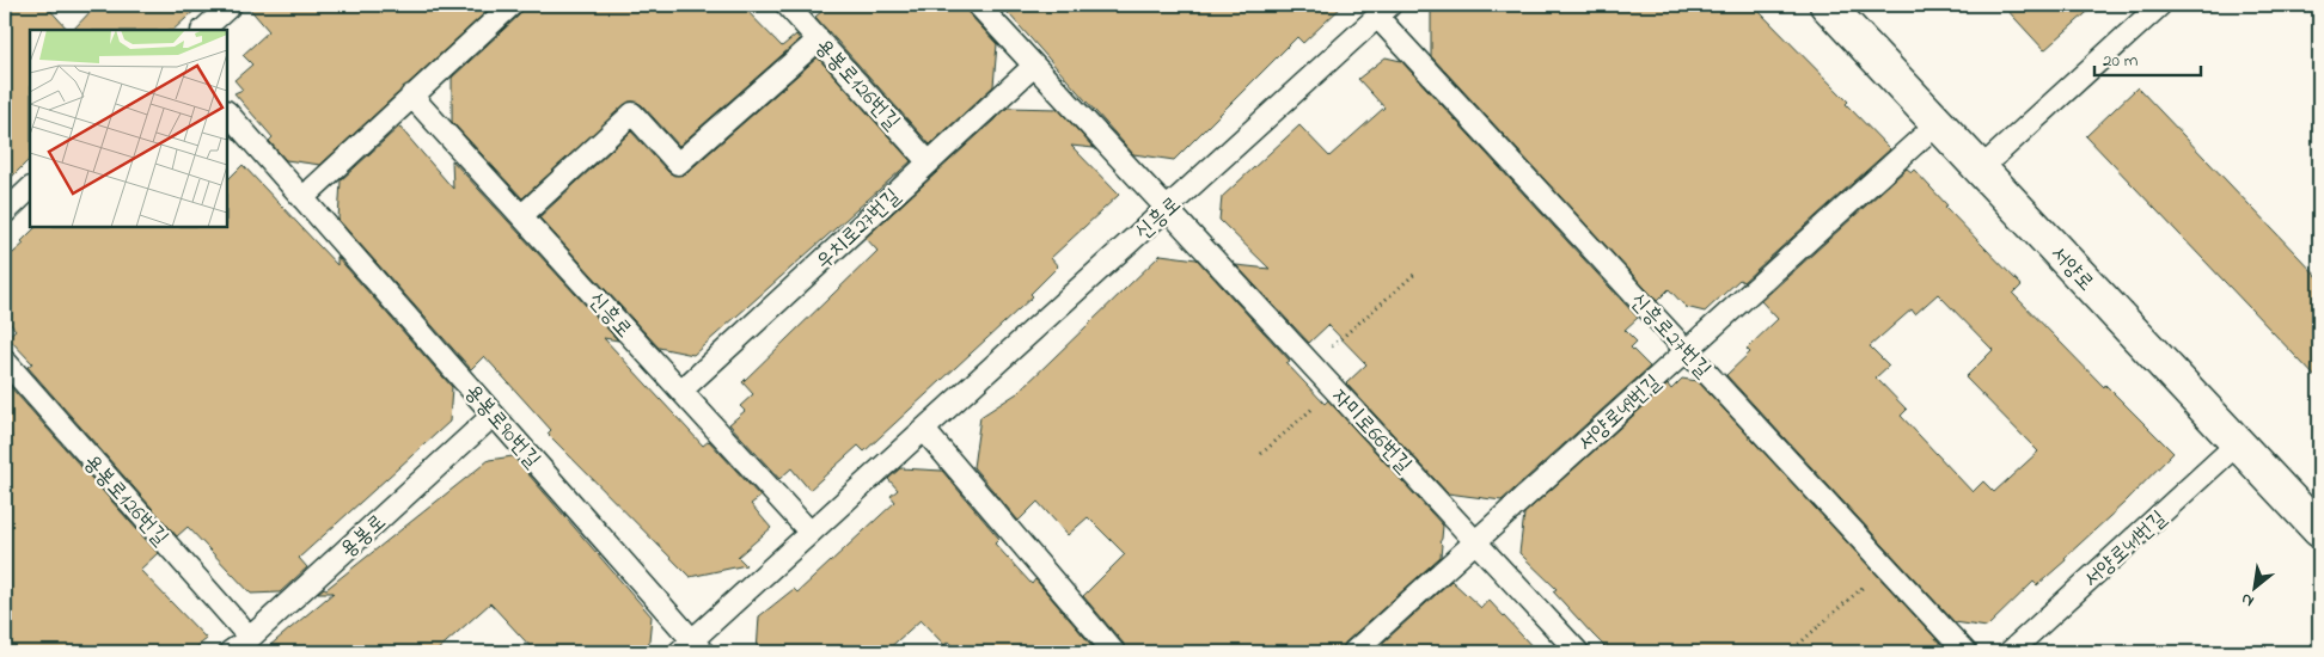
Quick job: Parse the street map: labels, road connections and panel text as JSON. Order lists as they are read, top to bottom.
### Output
{
  "streets": {
    "street": ["서양로"],
    "lane": [
      "용봉로126번길",
      "신흥로",
      "우치로27번길",
      "신흥로27번길",
      "서양로49번길",
      "용봉로90번길",
      "자미로66번길",
      "용봉로",
      "서양로41번길"
    ]
  },
  "crossings": [
    ["용봉로126번길", "우치로27번길"],
    ["용봉로126번길", "용봉로"],
    ["신흥로", "우치로27번길"],
    ["신흥로", "신흥로27번길"],
    ["신흥로", "용봉로90번길"],
    ["신흥로", "자미로66번길"],
    ["서양로", "서양로49번길"],
    ["서양로", "서양로41번길"],
    ["신흥로27번길", "서양로49번길"],
    ["서양로49번길", "자미로66번길"],
    ["용봉로90번길", "용봉로"]
  ],
  "scale_bar": "20 m",
  "north": "bottom left"
}
